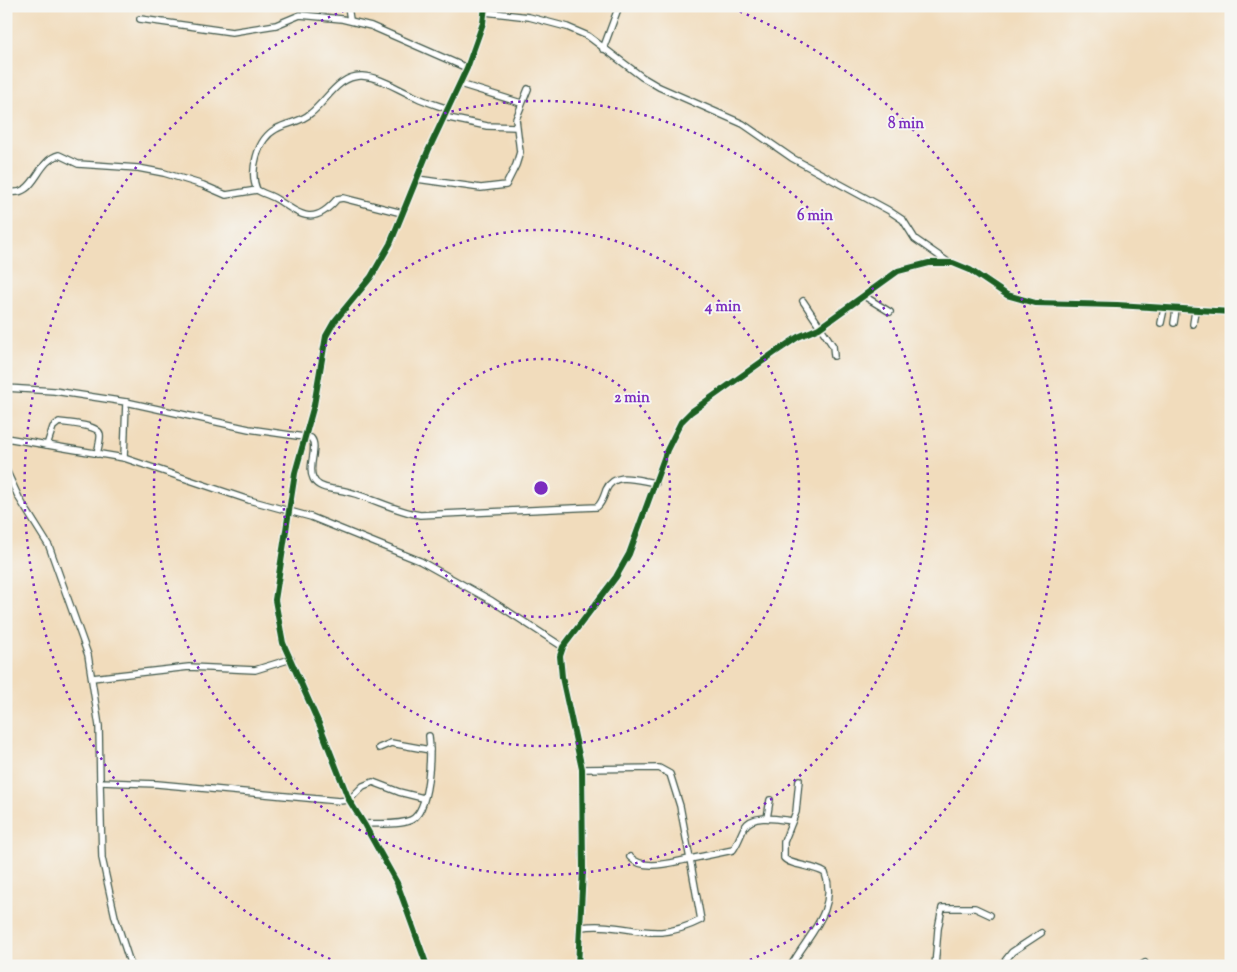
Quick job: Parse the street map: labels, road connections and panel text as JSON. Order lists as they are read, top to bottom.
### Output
{
  "rings": [
    "8 min",
    "6 min",
    "4 min",
    "2 min"
  ]
}
